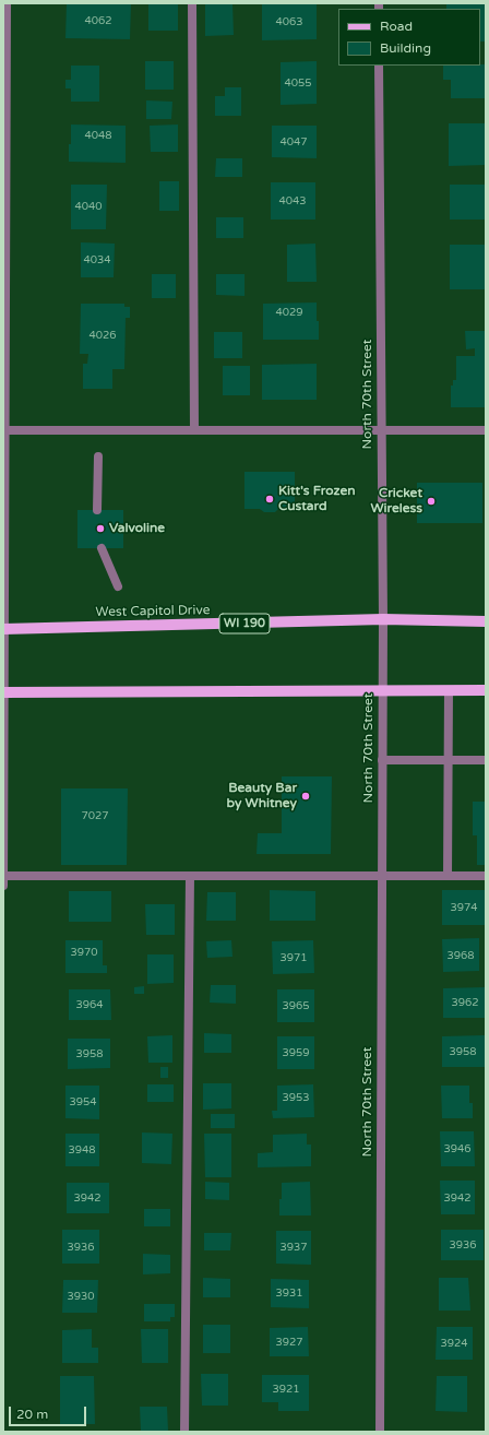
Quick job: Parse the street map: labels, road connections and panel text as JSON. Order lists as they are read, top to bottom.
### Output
{
  "streets": {
    "main road": ["West Capitol Drive", "WI 190"],
    "street": ["North 70th Street"]
  },
  "crossings": [
    ["North 70th Street", "West Capitol Drive"]
  ],
  "places": [
    "Kitt's Frozen Custard",
    "Cricket Wireless",
    "Valvoline",
    "Beauty Bar by Whitney"
  ],
  "house_numbers": [
    "4062",
    "4063",
    "4055",
    "4048",
    "4047",
    "4043",
    "4040",
    "4034",
    "4029",
    "4026",
    "7027",
    "3974",
    "3970",
    "3968",
    "3971",
    "3962",
    "3964",
    "3965",
    "3958",
    "3959",
    "3958",
    "3953",
    "3954",
    "3946",
    "3948",
    "3942",
    "3942",
    "3936",
    "3936",
    "3937",
    "3931",
    "3930",
    "3927",
    "3924",
    "3921"
  ],
  "legend": ["Road", "Building"],
  "scale_bar": "20 m"
}
